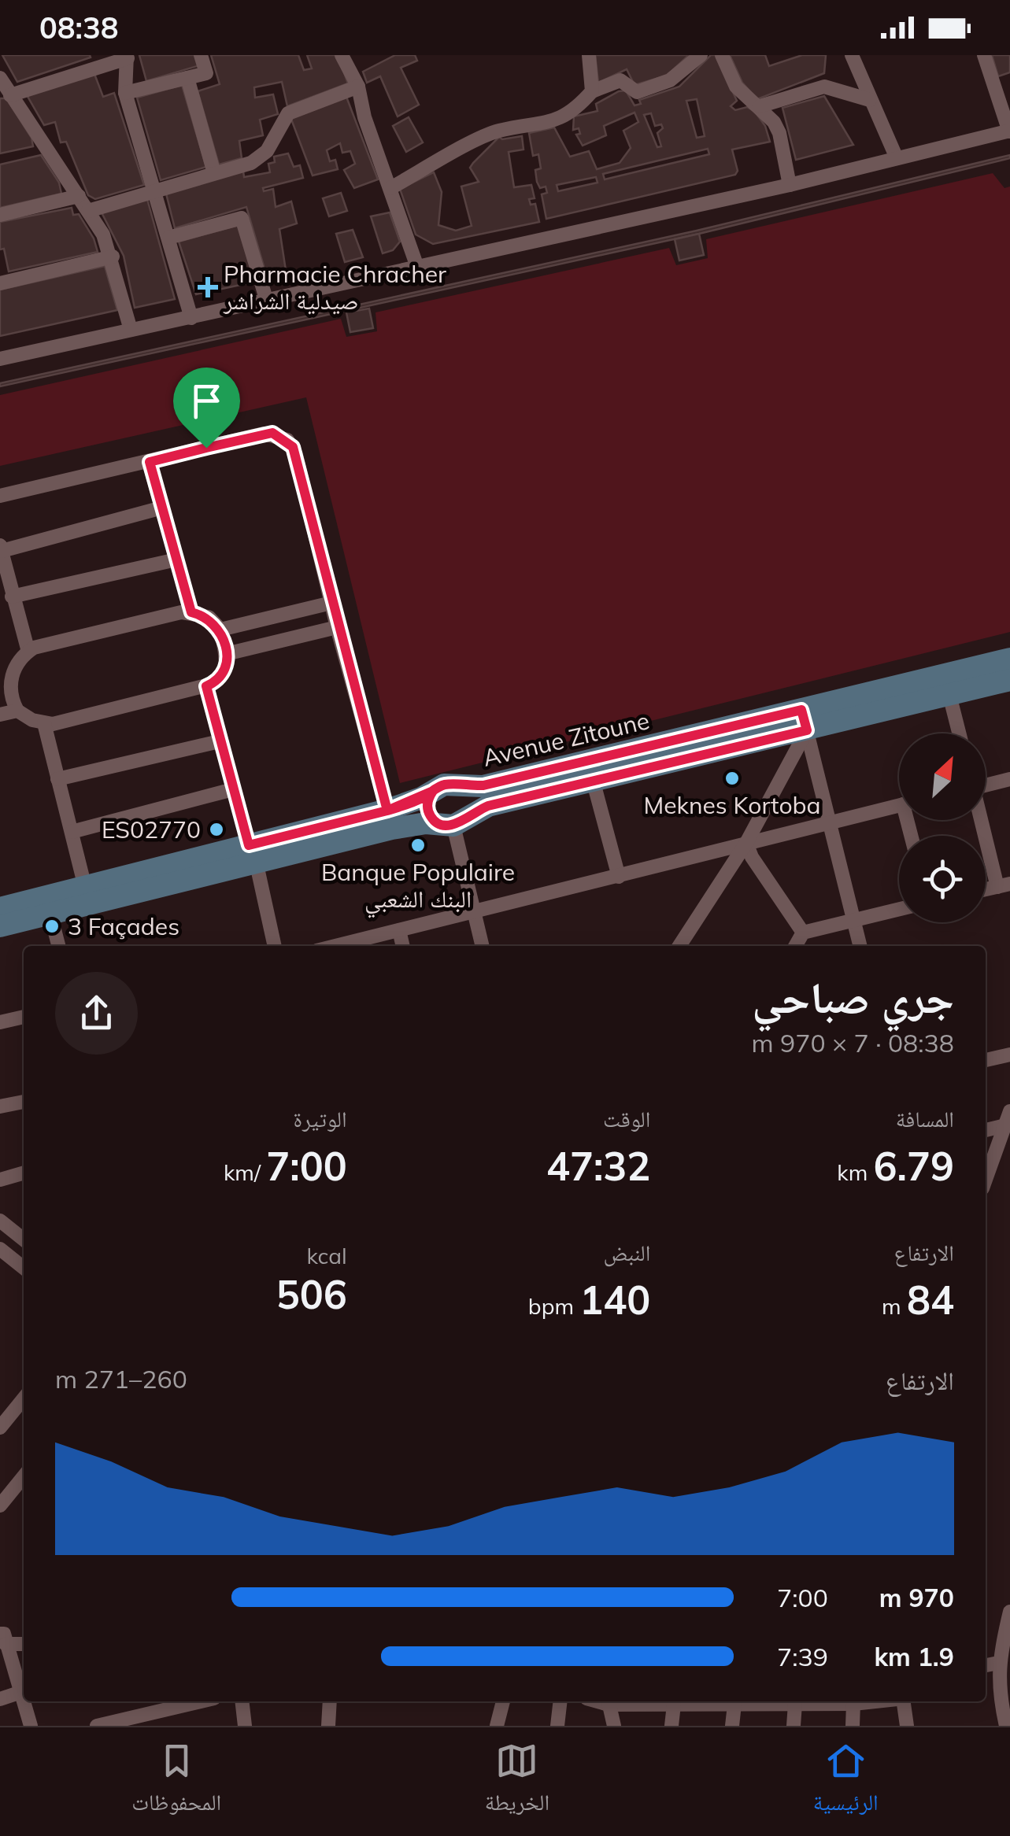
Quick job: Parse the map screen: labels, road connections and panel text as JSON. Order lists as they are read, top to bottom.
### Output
{
  "streets": {
    "main road": ["Avenue Zitoune"]
  },
  "places": {
    "health": ["Pharmacie Chracher صيدلية الشراشر"],
    "other": [
      "Meknes Kortoba",
      "ES02770",
      "Banque Populaire البنك الشعبي",
      "3 Façades"
    ]
  },
  "north": "top right",
  "page": {
    "status": "08:38",
    "heading": ["جري صباحي", "08:38 · 7 × 970 m"],
    "stats": [
      ["المسافة", "6.79 km"],
      ["الوقت", "47:32"],
      ["الوتيرة", "7:00 /km"],
      ["الارتفاع", "84 m"],
      ["النبض", "140 bpm"],
      ["kcal", "506"]
    ],
    "chart": ["الارتفاع", "260–271 m"],
    "list": [
      {
        "name": "970 m",
        "note": "7:00"
      },
      {
        "name": "1.9 km",
        "note": "7:39"
      }
    ],
    "tabs": ["الرئيسية", "الخريطة", "المحفوظات"]
  }
}
